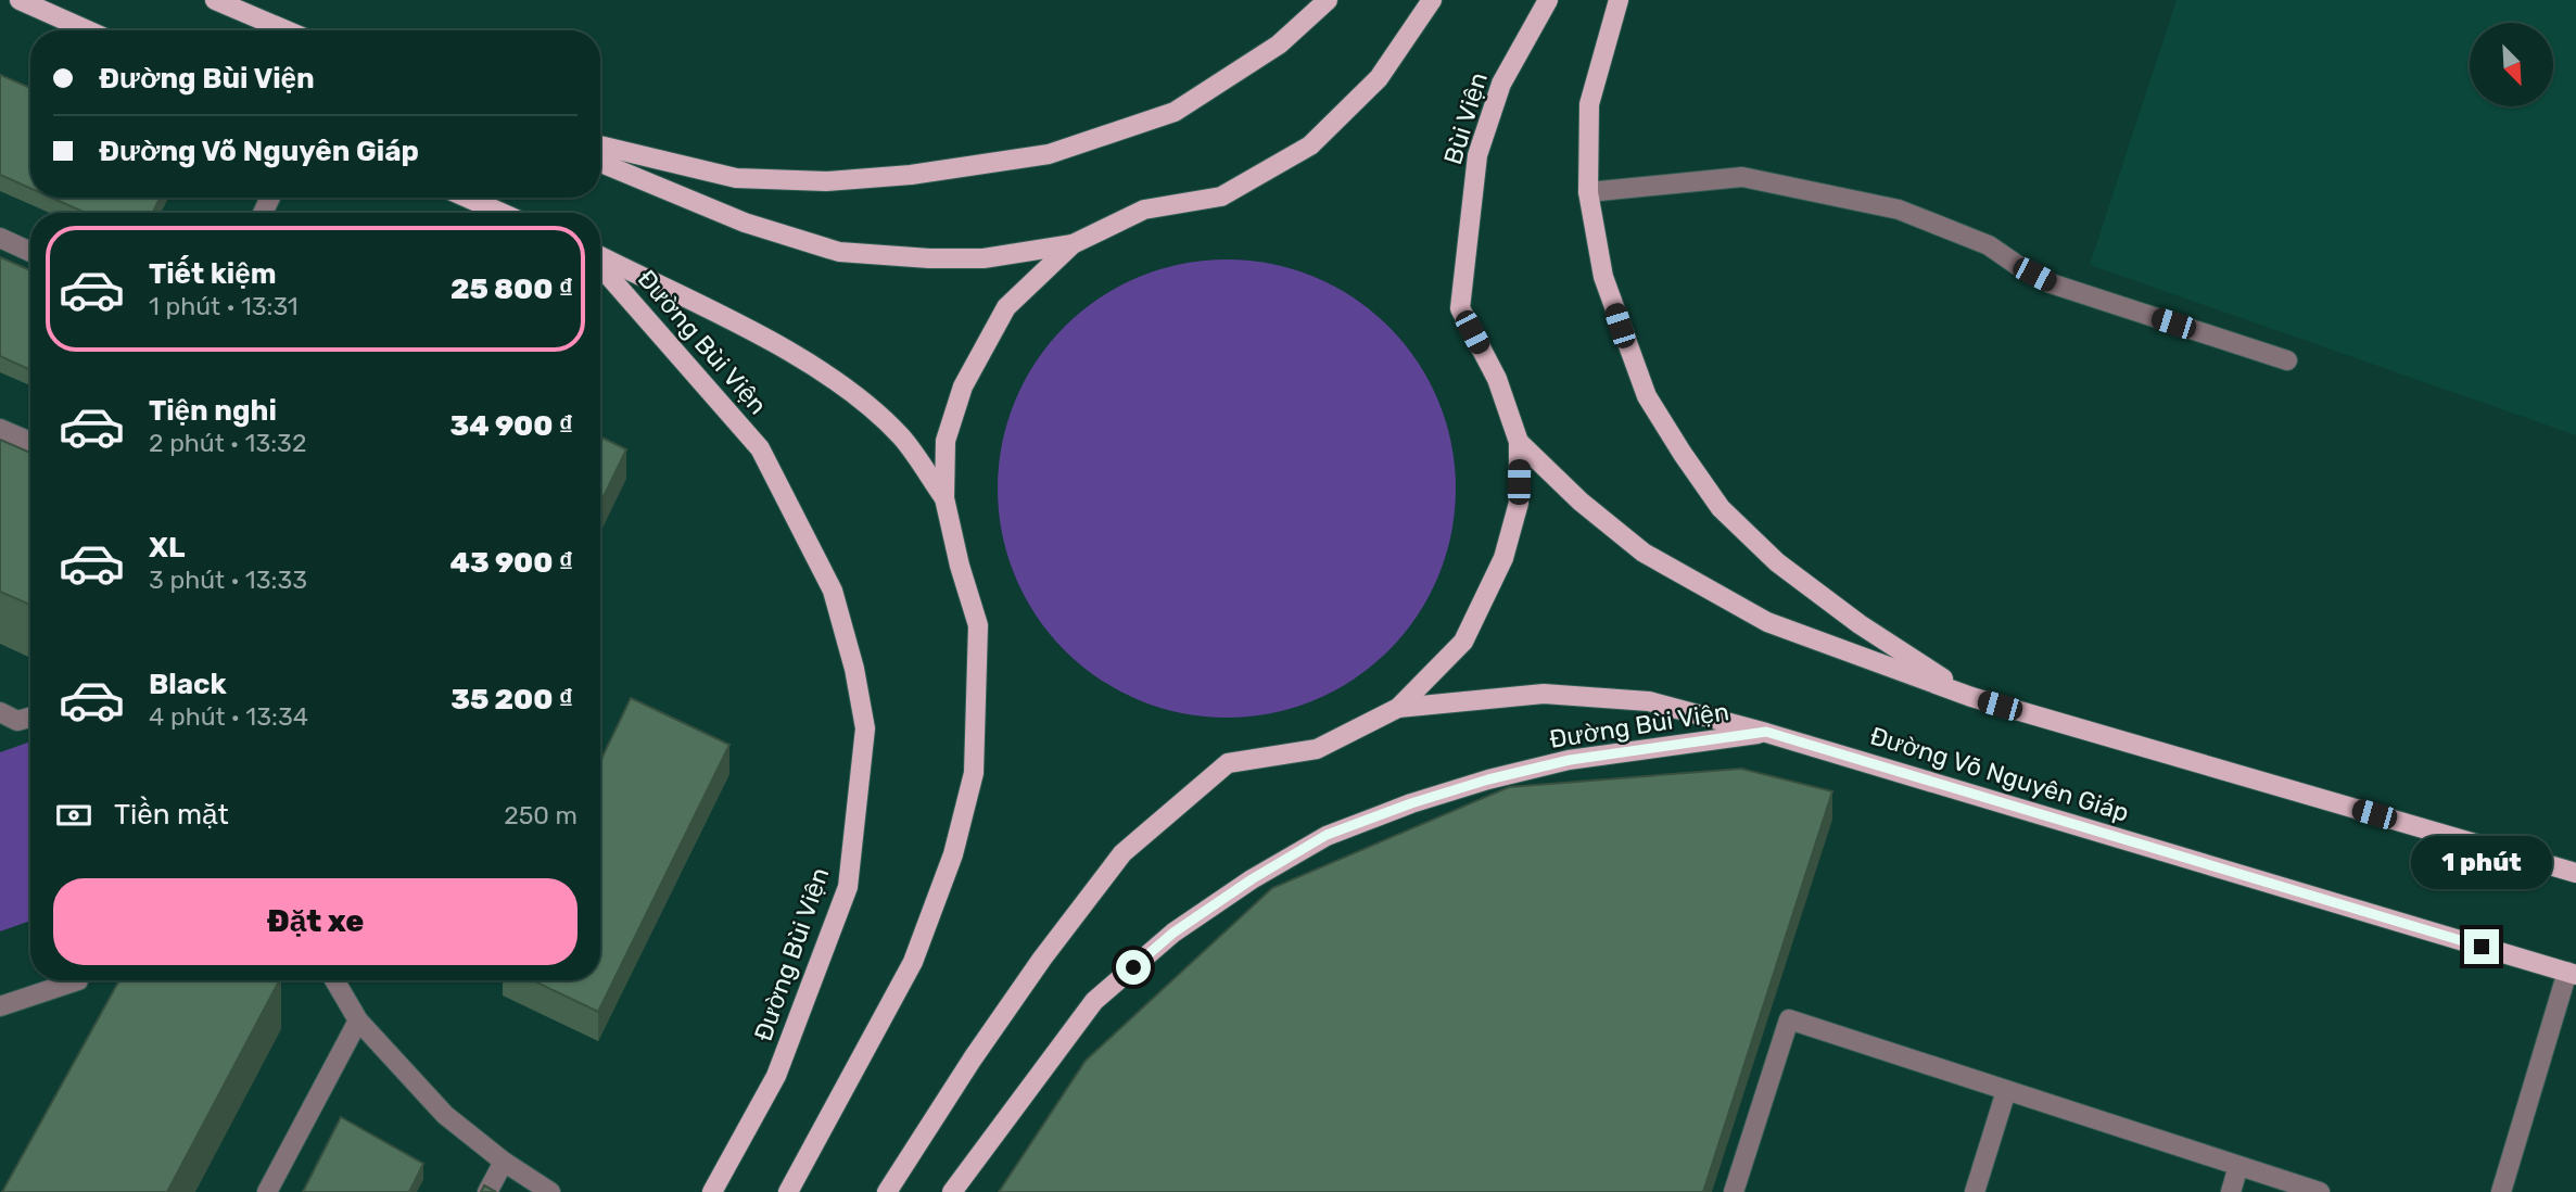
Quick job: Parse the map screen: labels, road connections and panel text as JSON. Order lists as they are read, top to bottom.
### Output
{
  "streets": {
    "main road": ["Bùi Viện", "Đường Bùi Viện", "Đường Võ Nguyên Giáp"]
  },
  "crossings": [
    ["Đường Bùi Viện", "Đường Võ Nguyên Giáp"]
  ],
  "north": "bottom right",
  "page": {
    "banner": ["Đường Bùi Viện", "Đường Võ Nguyên Giáp"],
    "list": [
      {
        "name": "Tiết kiệm",
        "note": "1 phút · 13:31",
        "value": "25 800 ₫"
      },
      {
        "name": "Tiện nghi",
        "note": "2 phút · 13:32",
        "value": "34 900 ₫"
      },
      {
        "name": "XL",
        "note": "3 phút · 13:33",
        "value": "43 900 ₫"
      },
      {
        "name": "Black",
        "note": "4 phút · 13:34",
        "value": "35 200 ₫"
      }
    ],
    "pay": ["Tiền mặt", "250 m"],
    "bubble": "1 phút",
    "buttons": "Đặt xe"
  }
}
